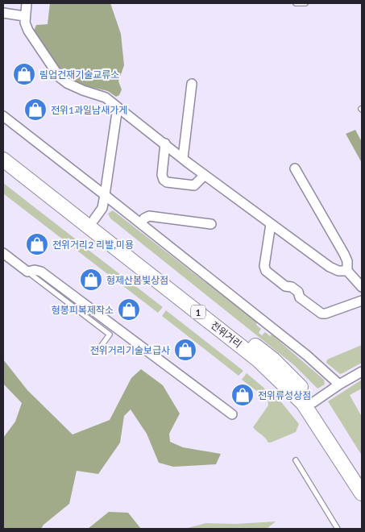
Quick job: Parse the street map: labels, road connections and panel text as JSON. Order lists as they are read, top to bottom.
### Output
{
  "streets": {
    "main road": ["1", "전위거리"]
  },
  "places": {
    "shop": [
      "림업건재기술교류소",
      "전위1과일남새가게",
      "전위거리2 리발,미용",
      "형제산봄빛상점",
      "형봉피복제작소",
      "전위거리기술보급사",
      "전위류성상점"
    ]
  }
}
